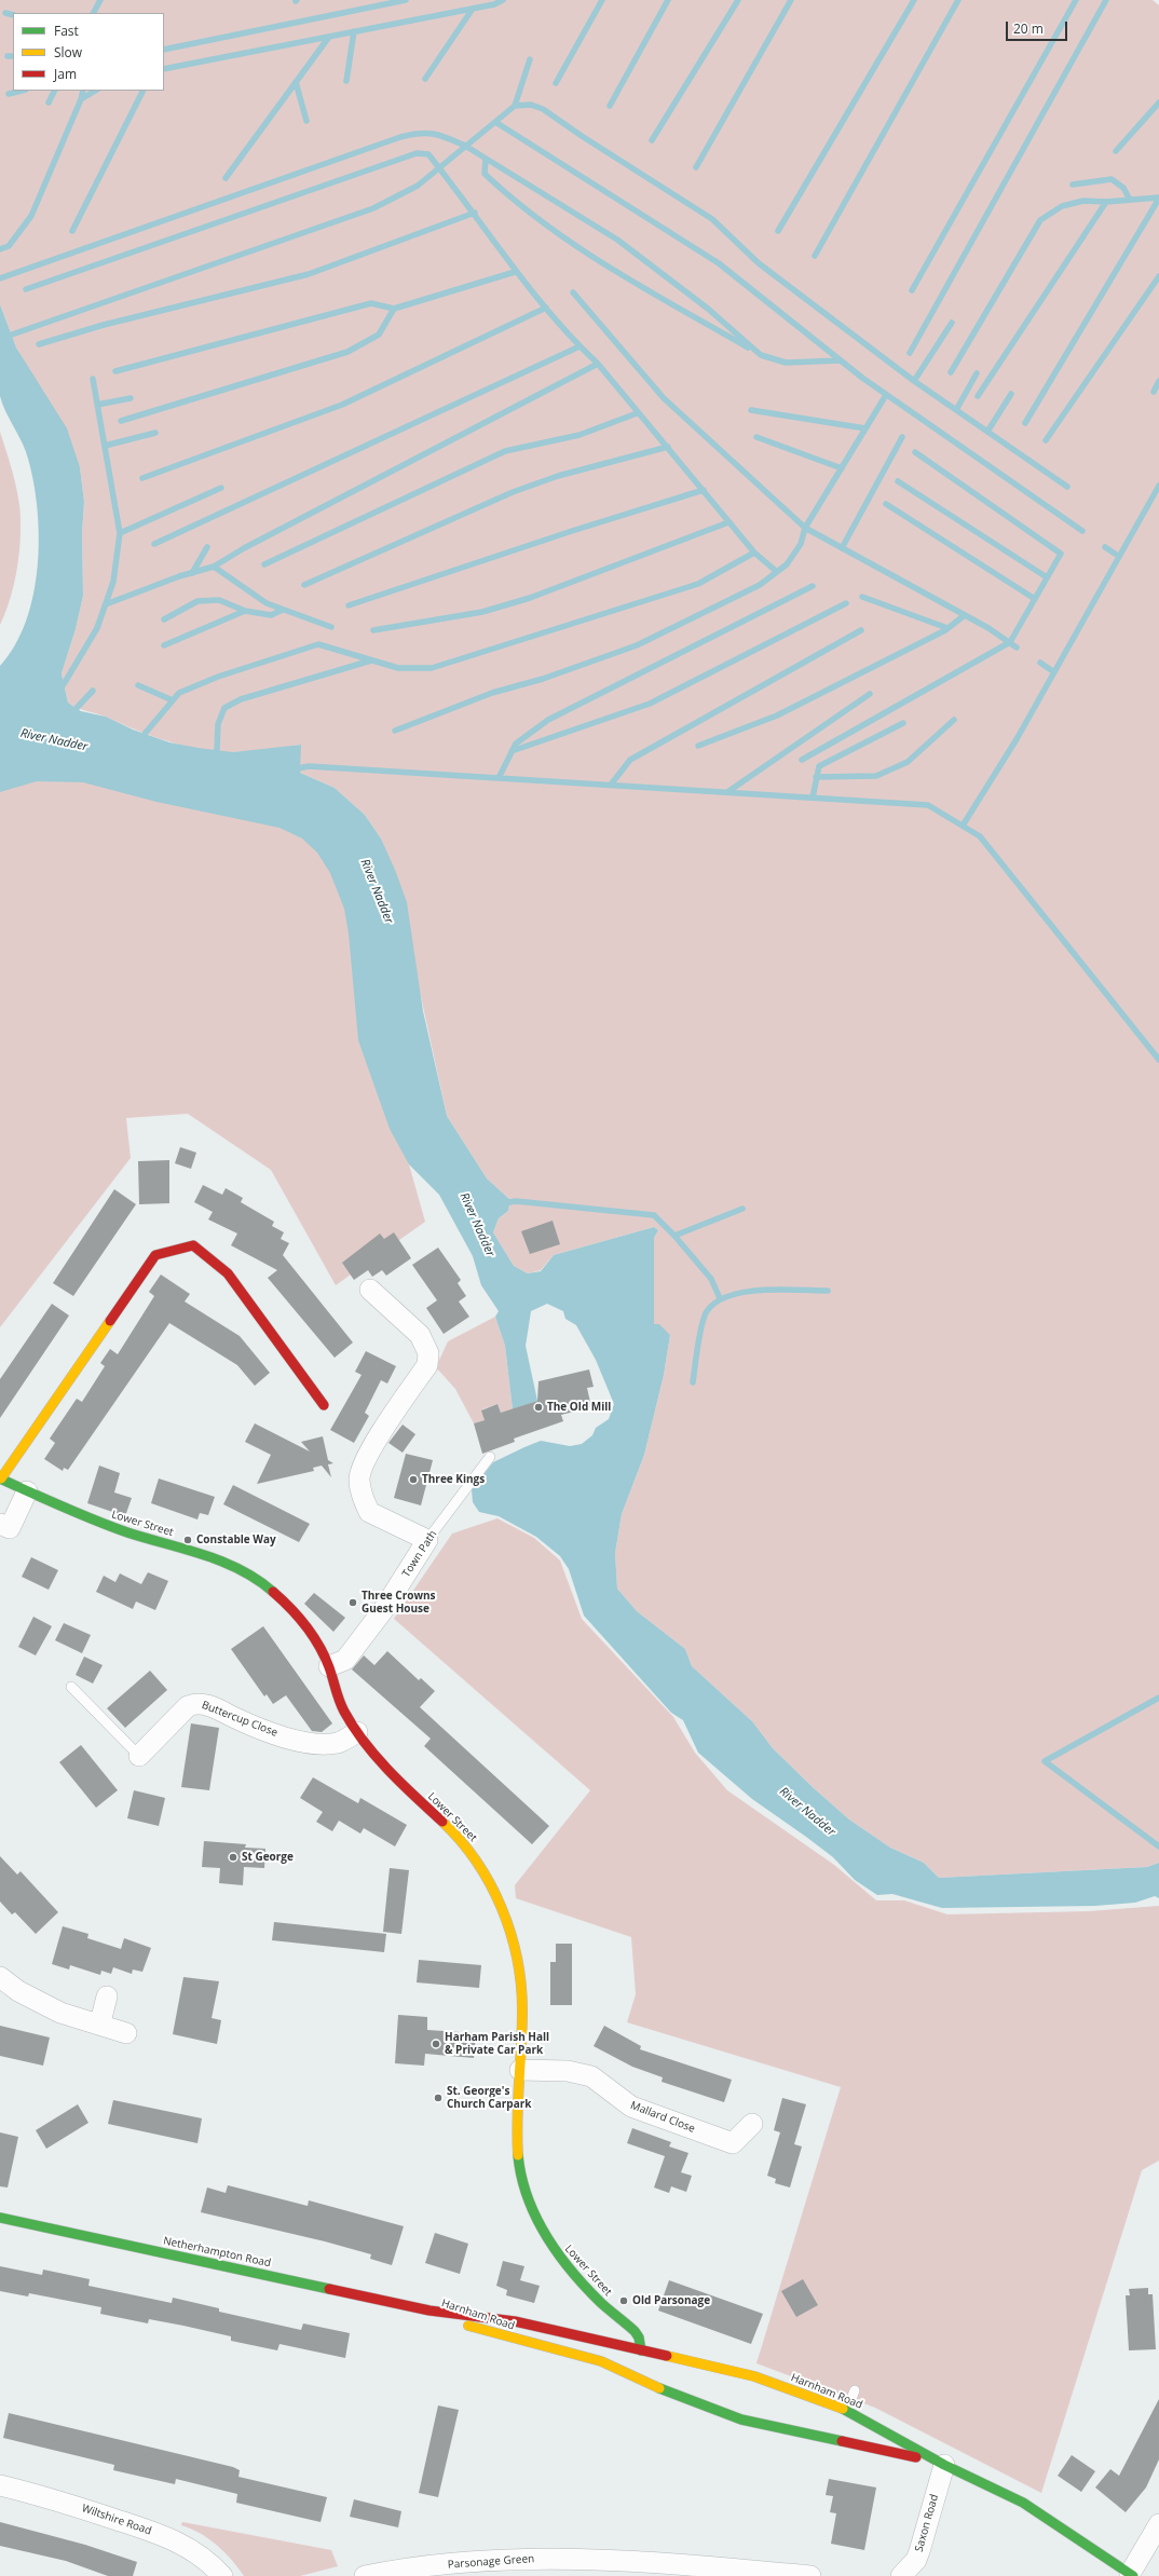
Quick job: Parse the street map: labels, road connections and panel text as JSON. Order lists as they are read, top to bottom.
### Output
{
  "streets": {
    "main road": ["Lower Street", "Netherhampton Road", "Harnham Road"],
    "street": [
      "Town Path",
      "Buttercup Close",
      "Mallard Close",
      "Wiltshire Road",
      "Saxon Road",
      "Parsonage Green"
    ]
  },
  "crossings": [
    ["Lower Street", "Town Path"],
    ["Lower Street", "Buttercup Close"],
    ["Lower Street", "Mallard Close"],
    ["Lower Street", "Harnham Road"],
    ["Netherhampton Road", "Harnham Road"],
    ["Harnham Road", "Saxon Road"]
  ],
  "water": ["River Nadder"],
  "places": [
    "The Old Mill",
    "Three Kings",
    "Constable Way",
    "Three Crowns Guest House",
    "St George",
    "Harham Parish Hall & Private Car Park",
    "St. George's Church Carpark",
    "Old Parsonage"
  ],
  "legend": ["Fast", "Slow", "Jam"],
  "scale_bar": "20 m"
}
